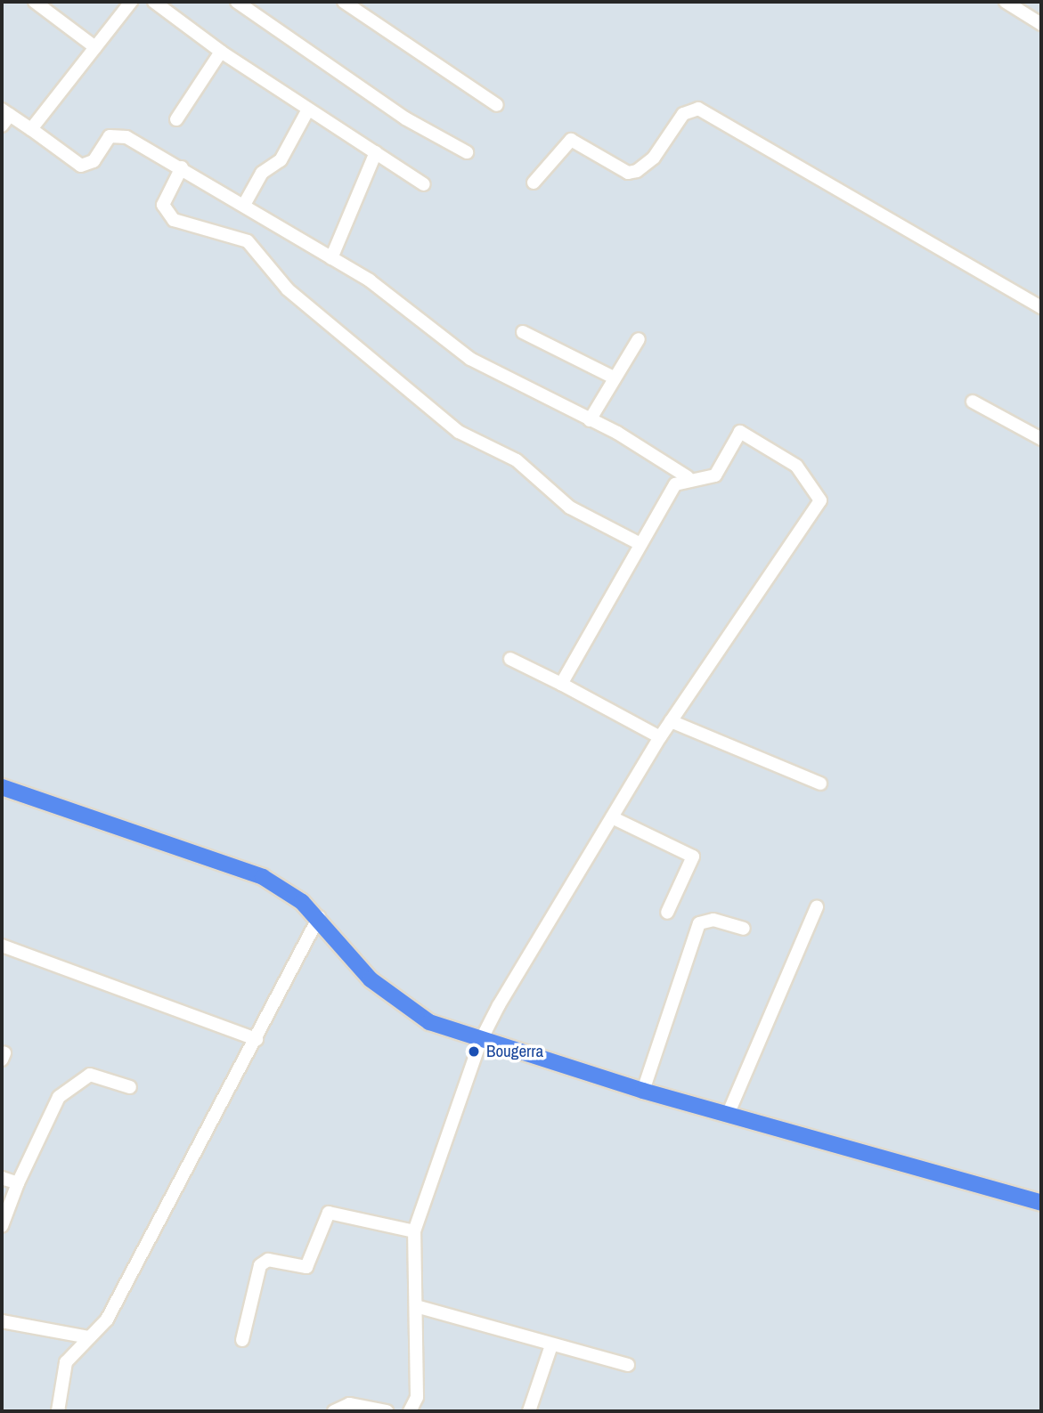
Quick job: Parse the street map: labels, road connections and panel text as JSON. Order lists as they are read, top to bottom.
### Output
{
  "places": ["Bougerra"]
}
